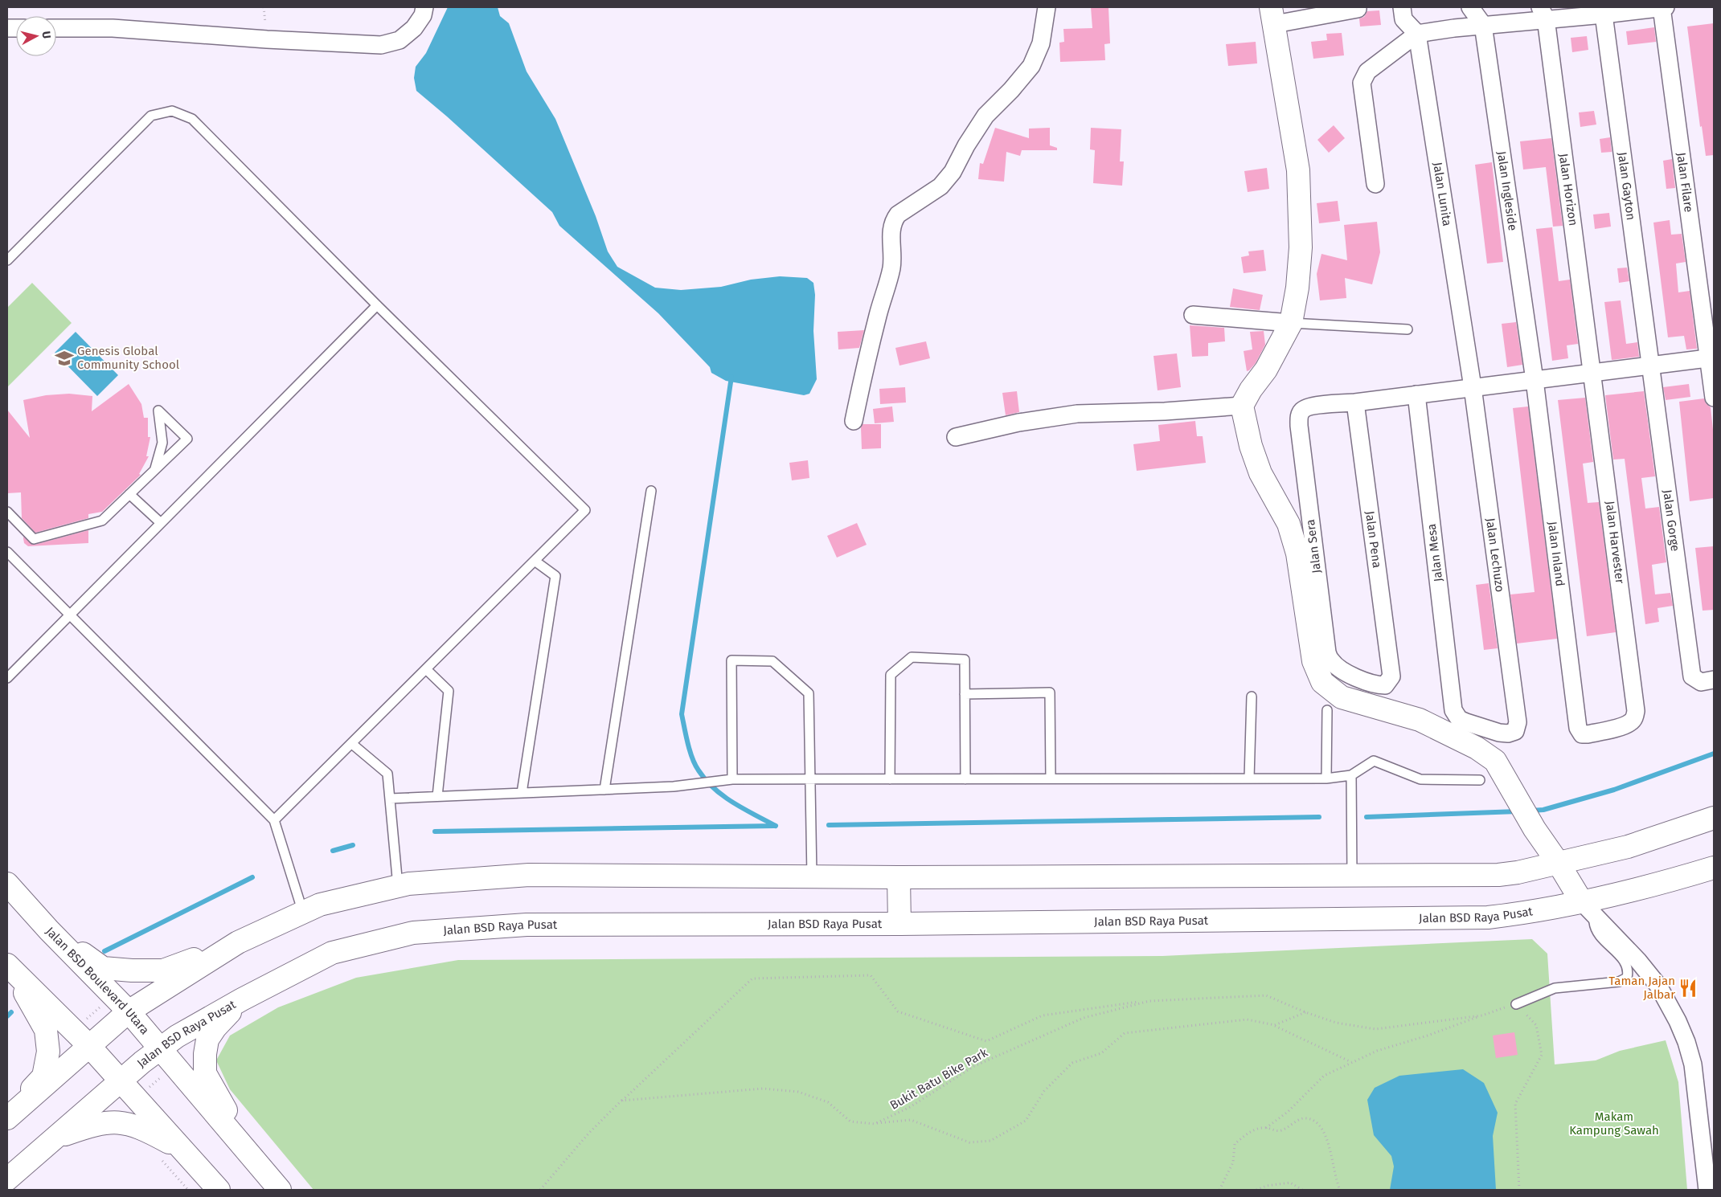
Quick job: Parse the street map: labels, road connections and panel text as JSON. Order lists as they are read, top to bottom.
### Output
{
  "streets": {
    "main road": ["Jalan BSD Raya Pusat", "Jalan BSD Boulevard Utara"],
    "street": [
      "Jalan Filare",
      "Jalan Gayton",
      "Jalan Horizon",
      "Jalan Ingleside",
      "Jalan Lunita",
      "Jalan Gorge",
      "Jalan Pena",
      "Jalan Harvester",
      "Jalan Sera",
      "Jalan Mesa",
      "Jalan Inland",
      "Jalan Lechuzo"
    ],
    "path": ["Bukit Batu Bike Park"]
  },
  "crossings": [
    ["Jalan Gayton", "Jalan Gorge"],
    ["Jalan Horizon", "Jalan Harvester"],
    ["Jalan Ingleside", "Jalan Inland"],
    ["Jalan Lunita", "Jalan Lechuzo"],
    ["Jalan Pena", "Jalan Sera"],
    ["Jalan Harvester", "Jalan Inland"],
    ["Jalan Mesa", "Jalan Lechuzo"],
    ["Jalan BSD Raya Pusat", "Jalan BSD Boulevard Utara"]
  ],
  "parks": ["Makam Kampung Sawah"],
  "places": {
    "school or university": ["Genesis Global Community School"],
    "restaurant": ["Taman Jajan Jalbar"]
  },
  "north": "right"
}
